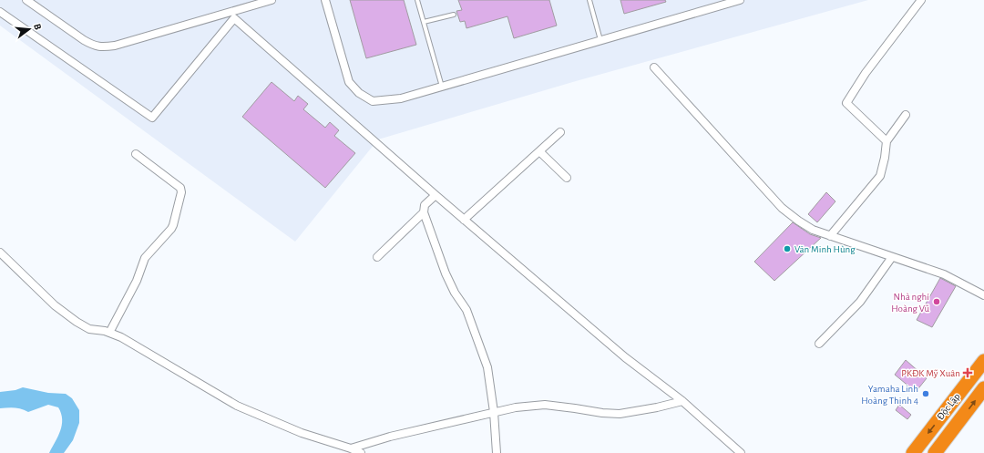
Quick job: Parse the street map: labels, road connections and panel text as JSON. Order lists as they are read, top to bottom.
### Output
{
  "streets": {
    "highway": ["Độc Lập"]
  },
  "places": {
    "other": ["Văn Minh Hùng", "Nhà nghỉ Hoàng Vũ", "Yamaha Linh Hoàng Thịnh 4"],
    "health": ["PKĐK Mỹ Xuân"]
  },
  "north": "right"
}
